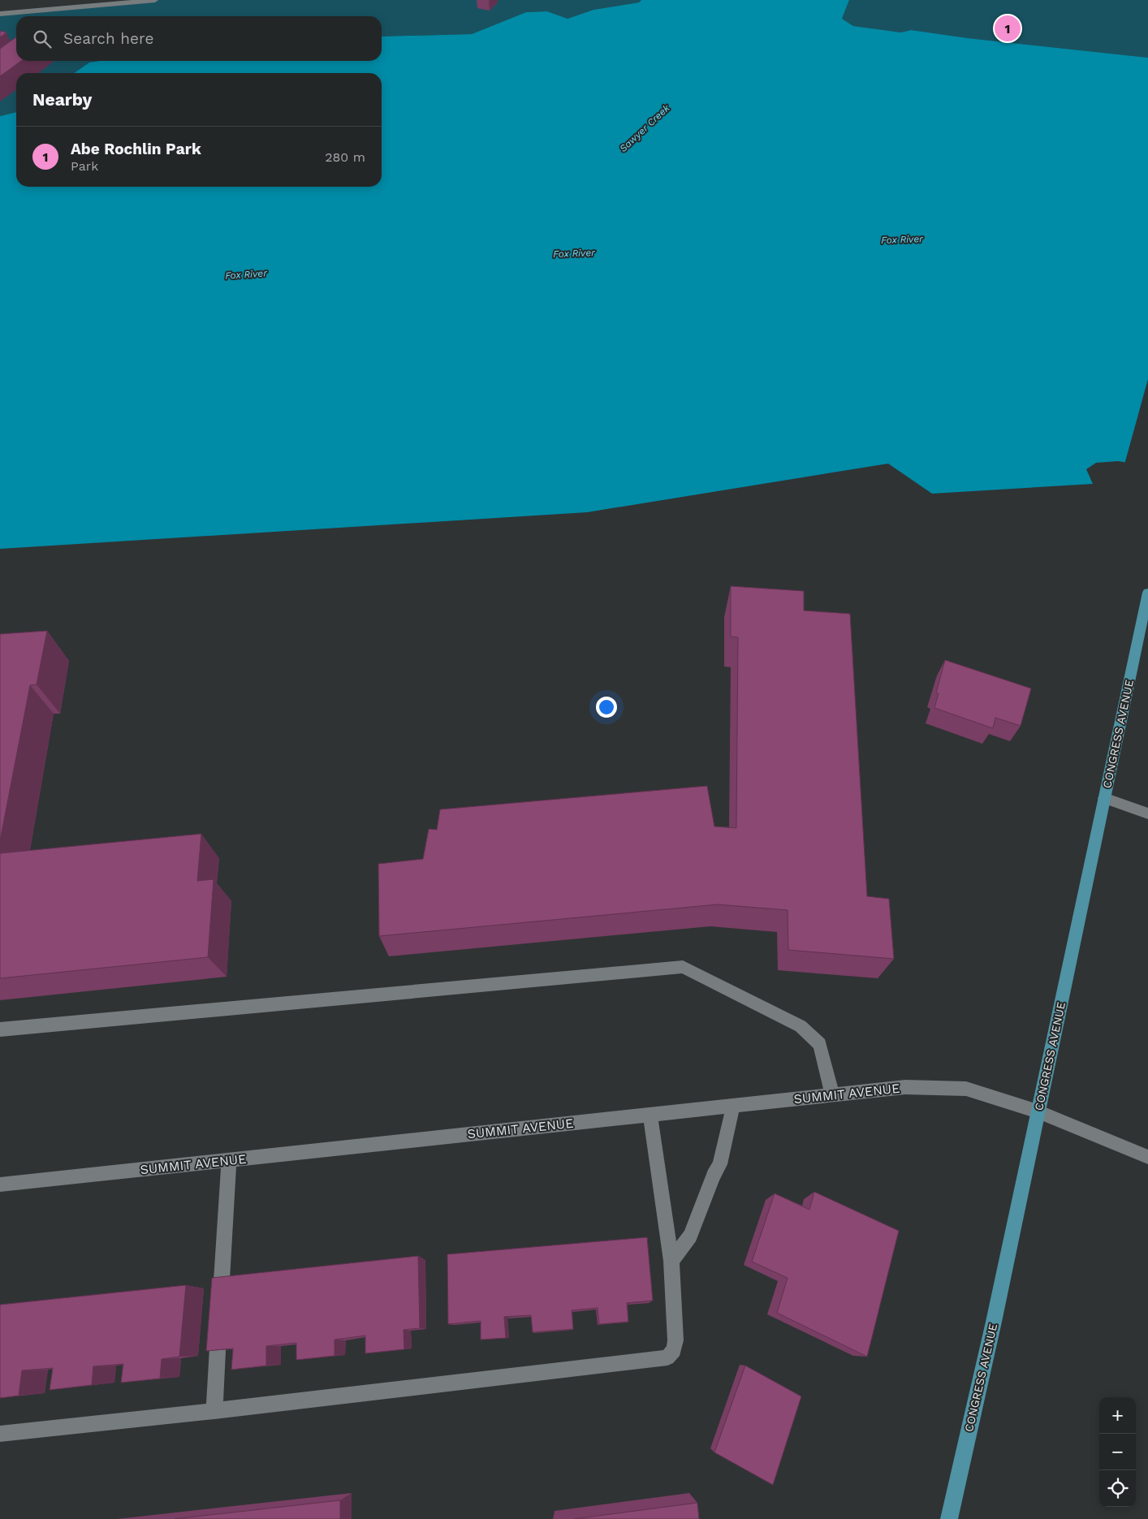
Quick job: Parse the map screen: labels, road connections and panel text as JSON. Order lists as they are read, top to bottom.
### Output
{
  "streets": {
    "main road": ["CONGRESS AVENUE"],
    "street": ["SUMMIT AVENUE"]
  },
  "crossings": [
    ["CONGRESS AVENUE", "SUMMIT AVENUE"]
  ],
  "water": ["Sawyer Creek", "Fox River"],
  "page": {
    "pins": "1",
    "search": "Search here",
    "heading": "Nearby",
    "list": [
      {
        "mark": "1",
        "name": "Abe Rochlin Park",
        "note": "Park",
        "value": "280 m"
      }
    ],
    "map_buttons": ["+", "−"]
  }
}
